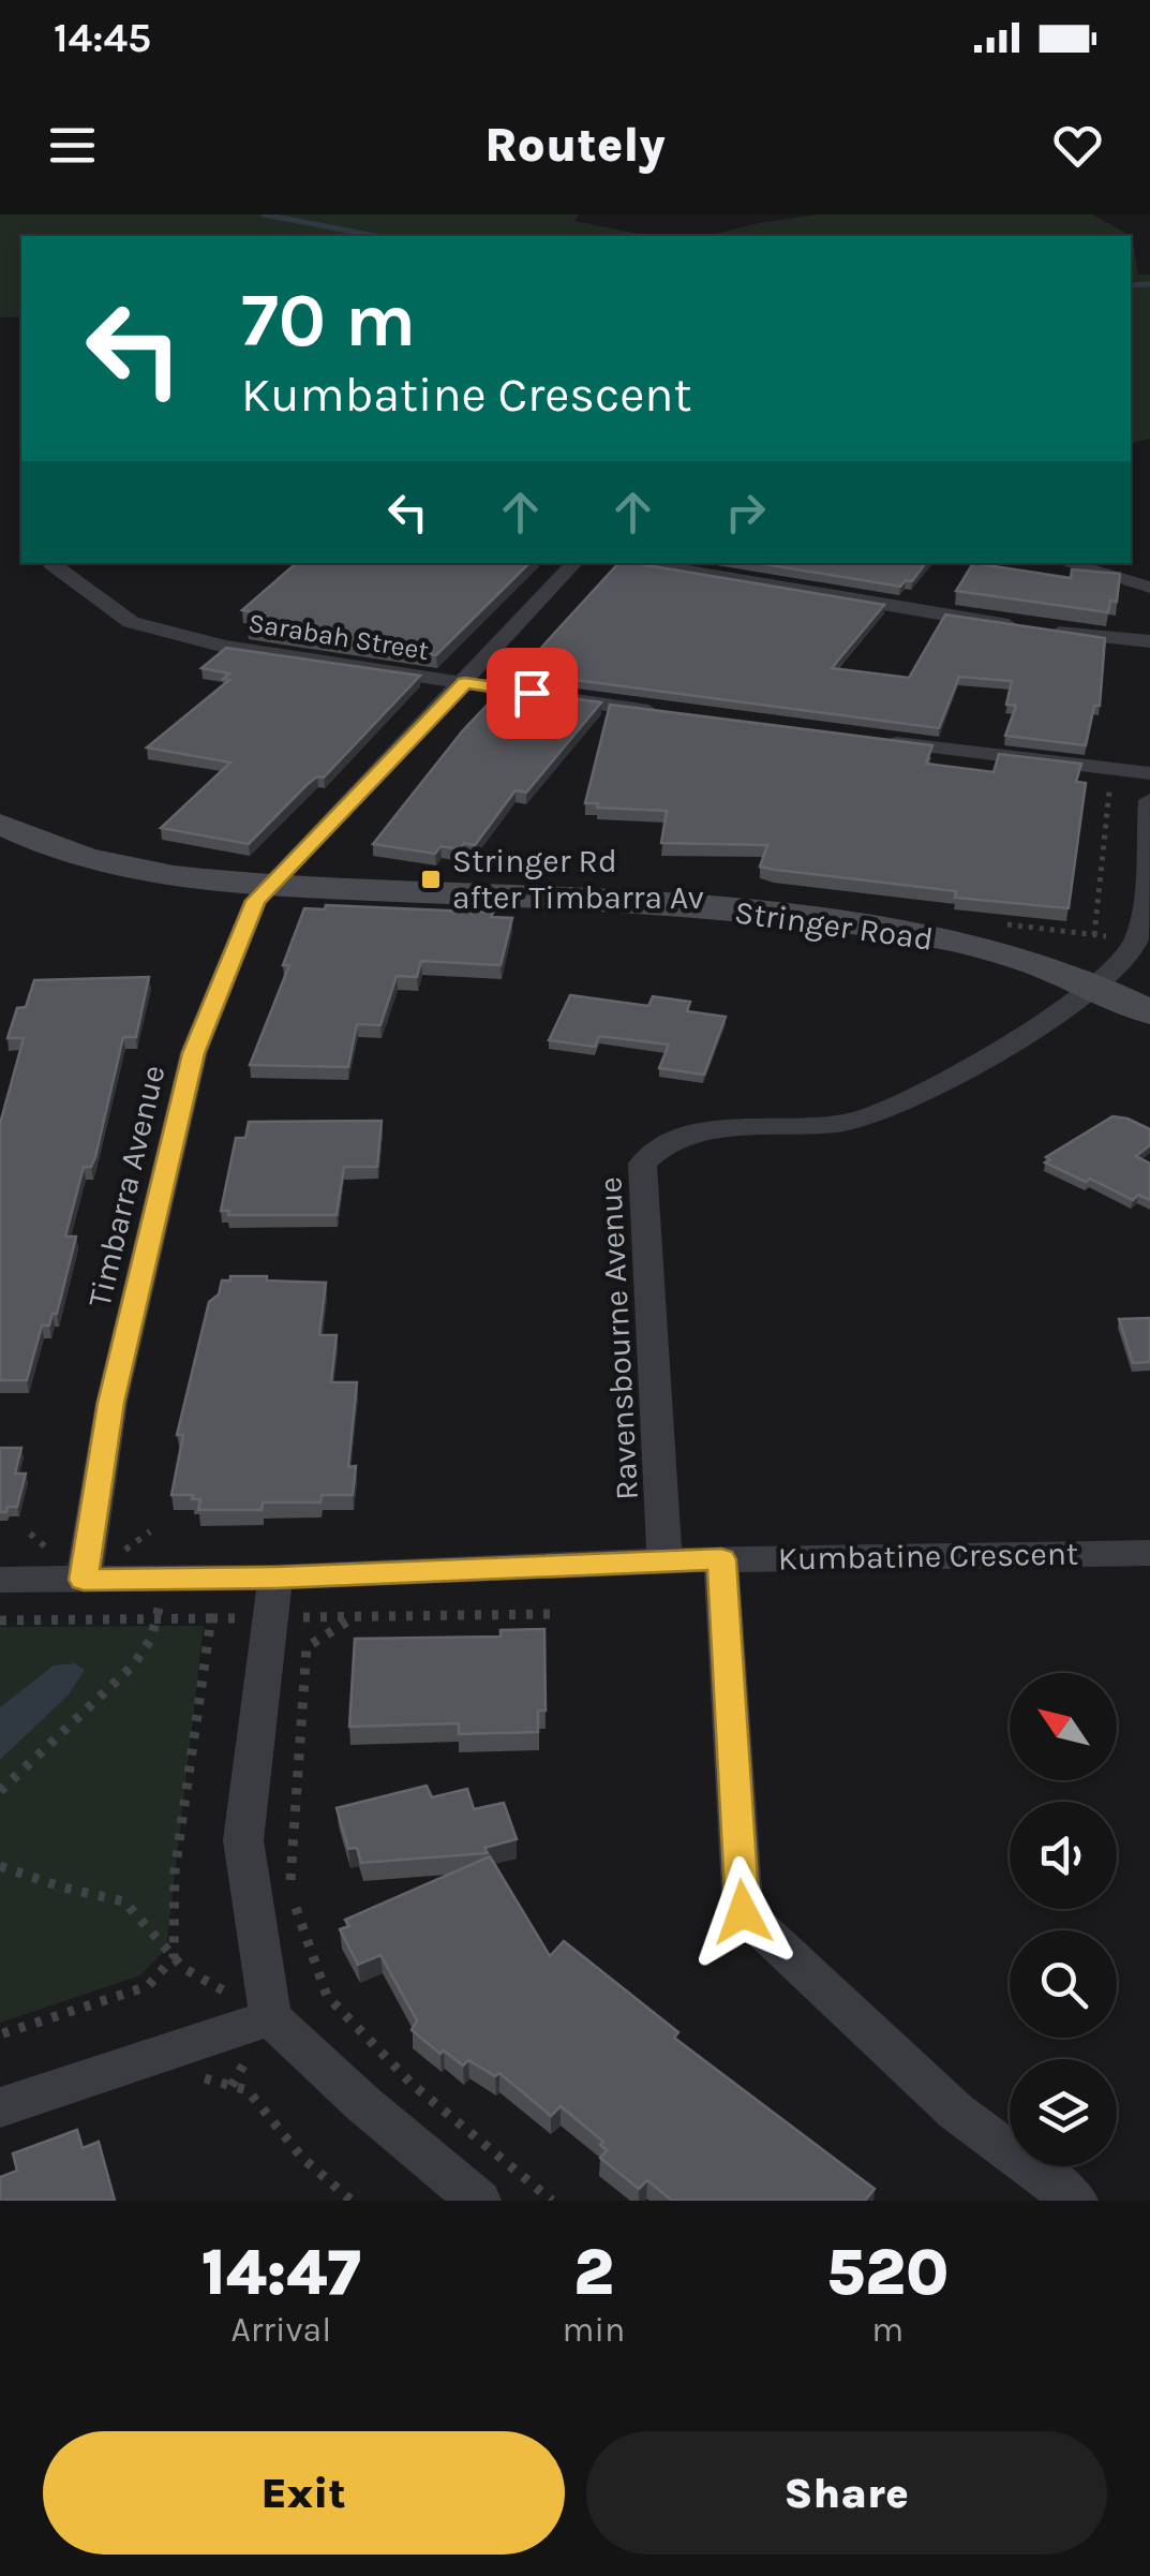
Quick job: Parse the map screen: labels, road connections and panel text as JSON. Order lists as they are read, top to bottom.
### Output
{
  "streets": {
    "street": [
      "Sarabah Street",
      "Stringer Road",
      "Timbarra Avenue",
      "Ravensbourne Avenue",
      "Kumbatine Crescent"
    ]
  },
  "crossings": [
    ["Sarabah Street", "Timbarra Avenue"],
    ["Stringer Road", "Timbarra Avenue"],
    ["Stringer Road", "Ravensbourne Avenue"],
    ["Timbarra Avenue", "Kumbatine Crescent"],
    ["Ravensbourne Avenue", "Kumbatine Crescent"]
  ],
  "places": {
    "transit": ["Stringer Rd after Timbarra Av"]
  },
  "north": "top left",
  "page": {
    "status": "14:45",
    "header": "Routely",
    "turn": ["70 m", "Kumbatine Crescent"],
    "eta": [
      "14:47",
      "Arrival",
      "2",
      "min",
      "520",
      "m"
    ],
    "buttons": ["Exit", "Share"]
  }
}
